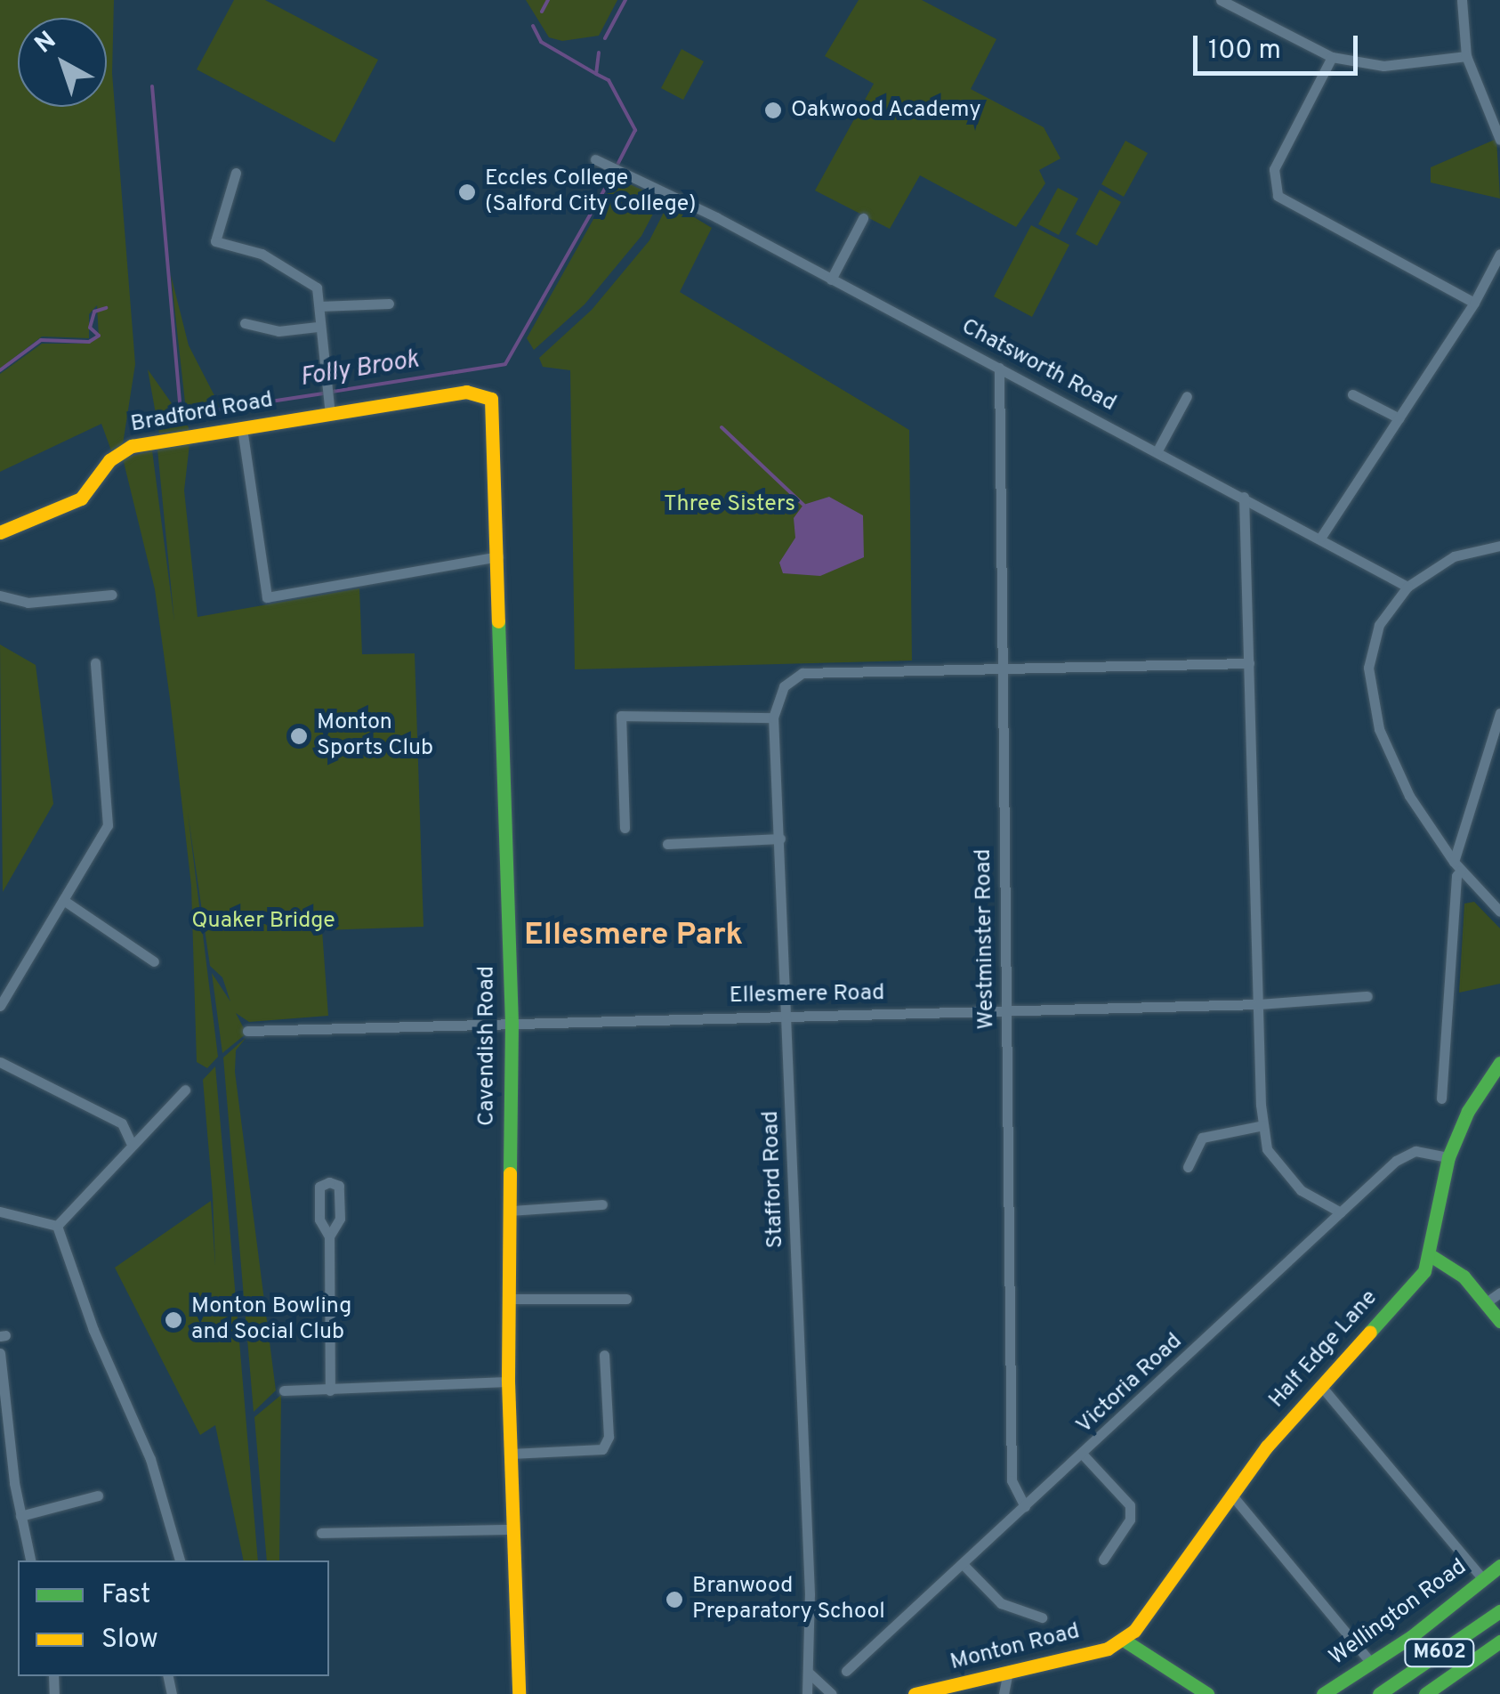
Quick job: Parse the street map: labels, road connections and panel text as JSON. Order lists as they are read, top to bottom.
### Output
{
  "streets": {
    "main road": [
      "Bradford Road",
      "Cavendish Road",
      "Half Edge Lane",
      "Wellington Road",
      "Monton Road",
      "M602"
    ],
    "street": [
      "Chatsworth Road",
      "Westminster Road",
      "Ellesmere Road",
      "Stafford Road",
      "Victoria Road"
    ]
  },
  "crossings": [
    ["Chatsworth Road", "Westminster Road"],
    ["Bradford Road", "Cavendish Road"],
    ["Westminster Road", "Ellesmere Road"],
    ["Westminster Road", "Stafford Road"],
    ["Westminster Road", "Victoria Road"],
    ["Ellesmere Road", "Cavendish Road"],
    ["Ellesmere Road", "Stafford Road"],
    ["Half Edge Lane", "Victoria Road"],
    ["Half Edge Lane", "Monton Road"]
  ],
  "districts": ["Ellesmere Park"],
  "water": ["Folly Brook"],
  "parks": ["Three Sisters", "Quaker Bridge"],
  "places": [
    "Oakwood Academy",
    "Eccles College (Salford City College)",
    "Monton Sports Club",
    "Monton Bowling and Social Club",
    "Branwood Preparatory School"
  ],
  "legend": ["Fast", "Slow"],
  "scale_bar": "100 m",
  "north": "top left"
}
